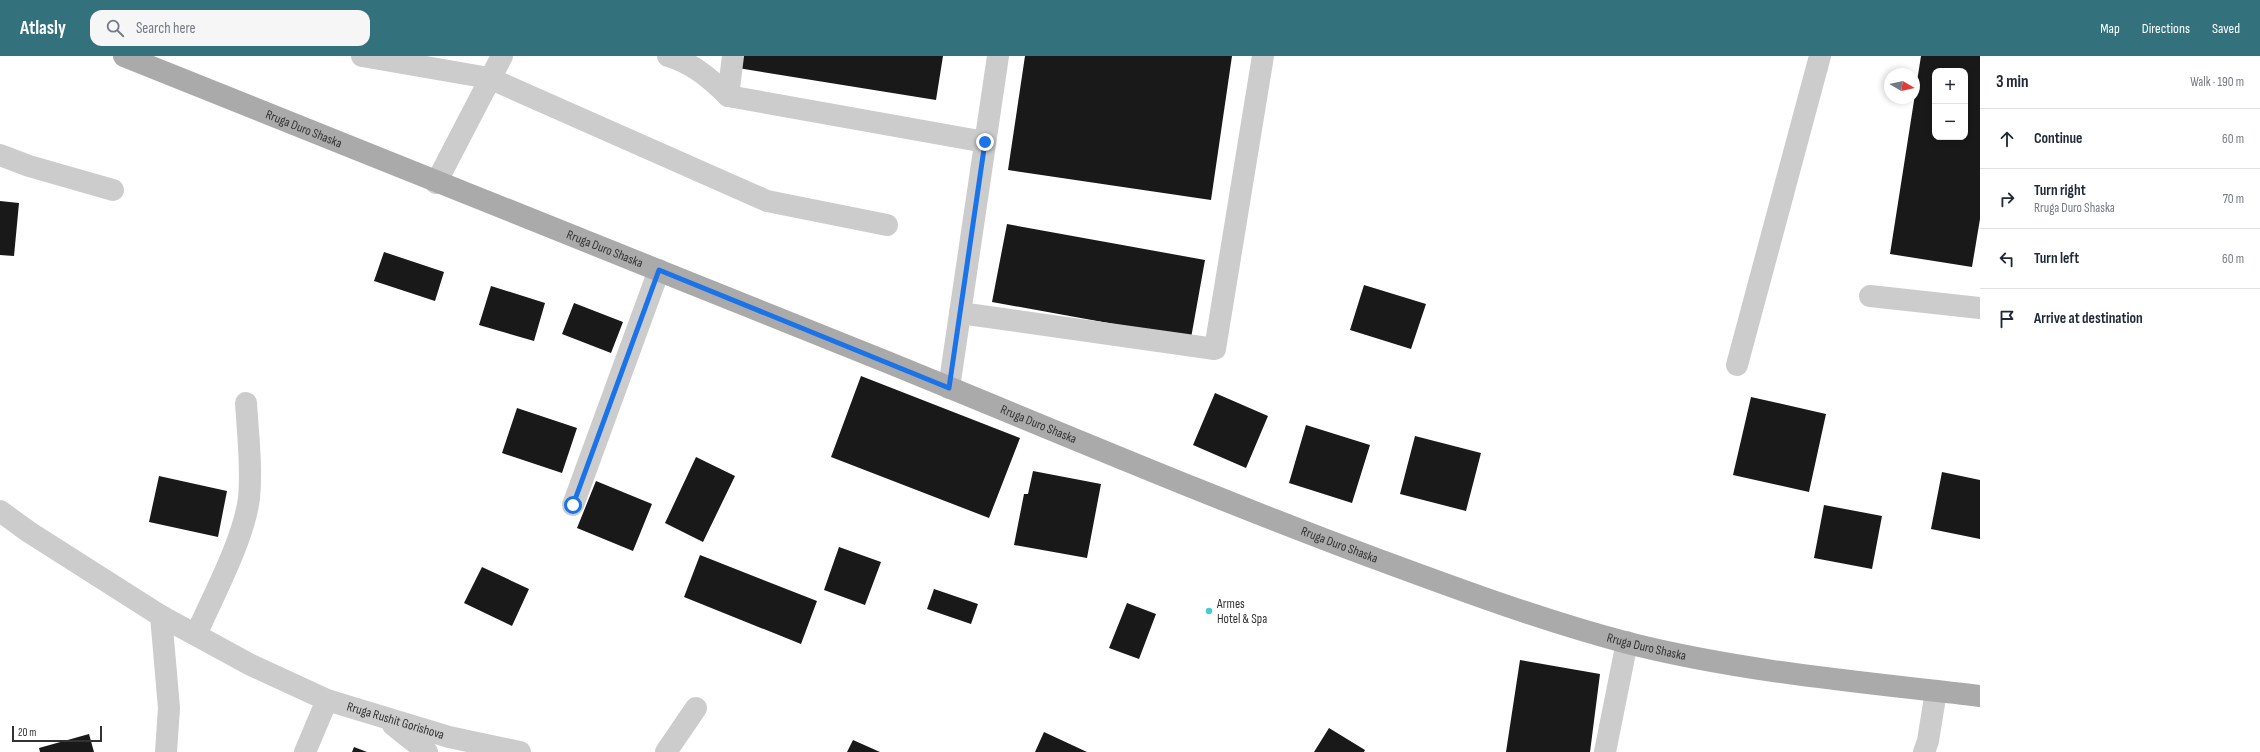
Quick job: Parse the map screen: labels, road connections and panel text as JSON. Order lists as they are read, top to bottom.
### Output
{
  "streets": {
    "main road": ["Rruga Duro Shaska"],
    "street": ["Rruga Rushit Gorishova"]
  },
  "places": ["Armes Hotel & Spa"],
  "scale_bar": "20 m",
  "north": "right",
  "page": {
    "header": "Atlasly",
    "search": "Search here",
    "nav": ["Map", "Directions", "Saved"],
    "heading": ["3 min", "Walk · 190 m"],
    "map_buttons": ["+", "−"],
    "list": [
      ["Continue", "60 m"],
      ["Turn right", "Rruga Duro Shaska", "70 m"],
      ["Turn left", "60 m"],
      "Arrive at destination"
    ],
    "scale": "20 m"
  }
}
